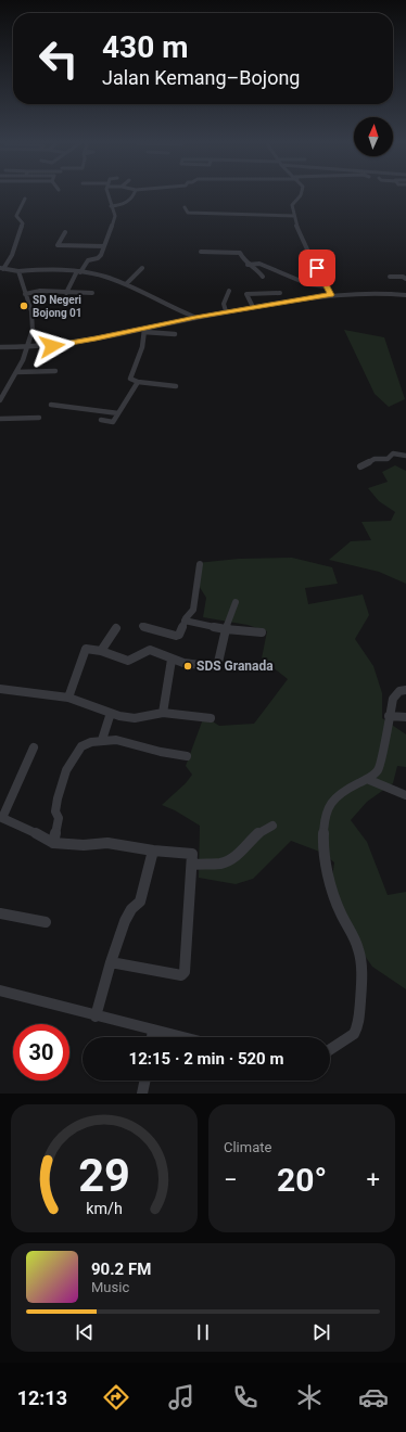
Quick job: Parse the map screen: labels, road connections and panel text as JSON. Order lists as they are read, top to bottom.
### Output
{
  "places": ["SD Negeri Bojong 01", "SDS Granada"],
  "north": "top",
  "page": {
    "turn": ["430 m", "Jalan Kemang–Bojong"],
    "limit": "30",
    "trip": "12:15 · 2 min · 520 m",
    "tile": "Climate",
    "heat": ["−", "20°", "+"],
    "song": ["90.2 FM", "Music"],
    "tabs": "12:13",
    "gauge": ["29", "km/h"]
  }
}
